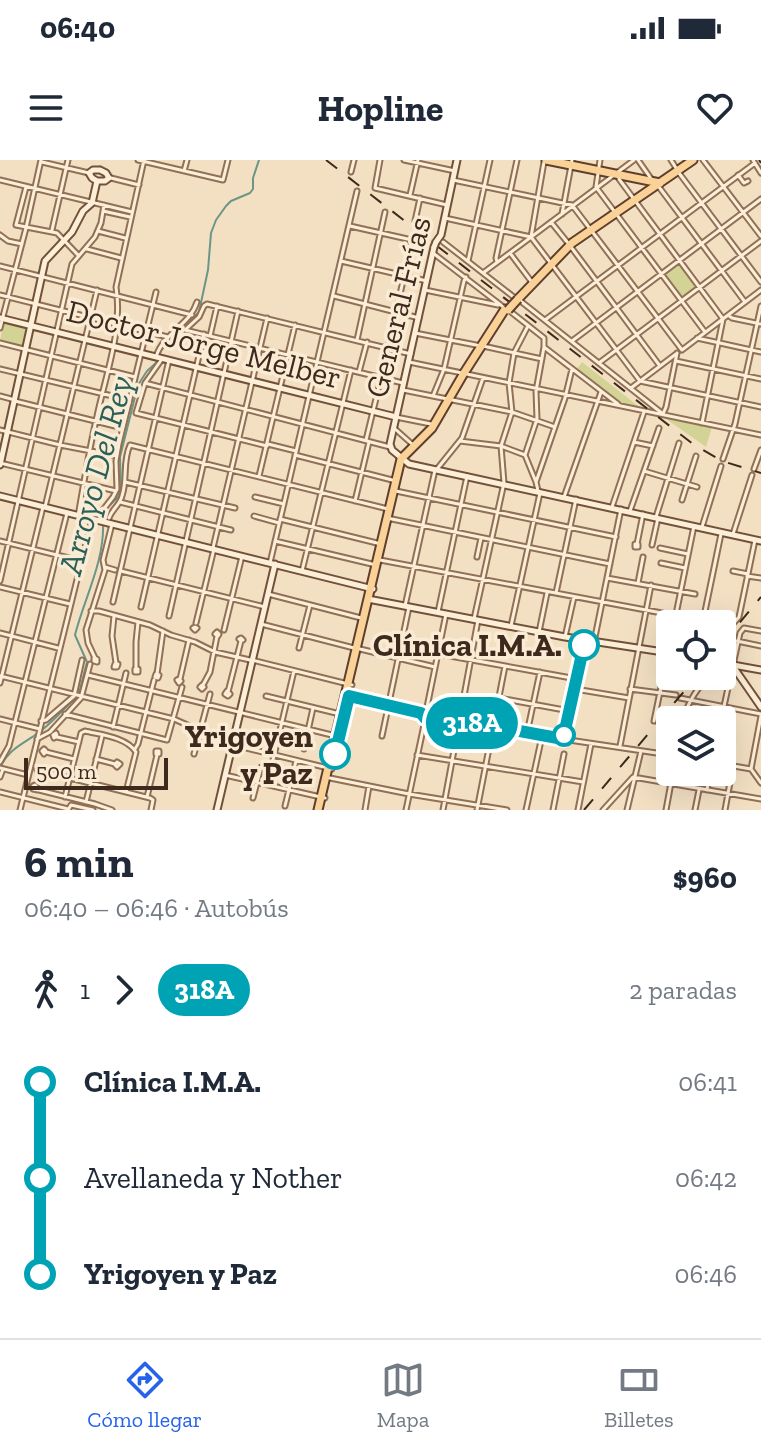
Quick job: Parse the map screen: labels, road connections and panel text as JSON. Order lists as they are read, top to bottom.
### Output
{
  "streets": {
    "street": ["General Frías", "Doctor Jorge Melber"]
  },
  "crossings": [
    ["General Frías", "Doctor Jorge Melber"]
  ],
  "water": ["Arroyo Del Rey"],
  "places": ["Clínica I.M.A.", "Yrigoyen y Paz"],
  "lines": ["bus line 318A"],
  "scale_bar": "500 m",
  "page": {
    "status": "06:40",
    "header": "Hopline",
    "on_map": "318A",
    "scale": "500 m",
    "heading": ["6 min", "06:40 – 06:46 · Autobús", "$960"],
    "legs": ["1", "318A", "2 paradas"],
    "list": [
      {
        "name": "Clínica I.M.A.",
        "value": "06:41"
      },
      {
        "name": "Avellaneda y Nother",
        "value": "06:42"
      },
      {
        "name": "Yrigoyen y Paz",
        "value": "06:46"
      }
    ],
    "tabs": ["Cómo llegar", "Mapa", "Billetes"]
  }
}
